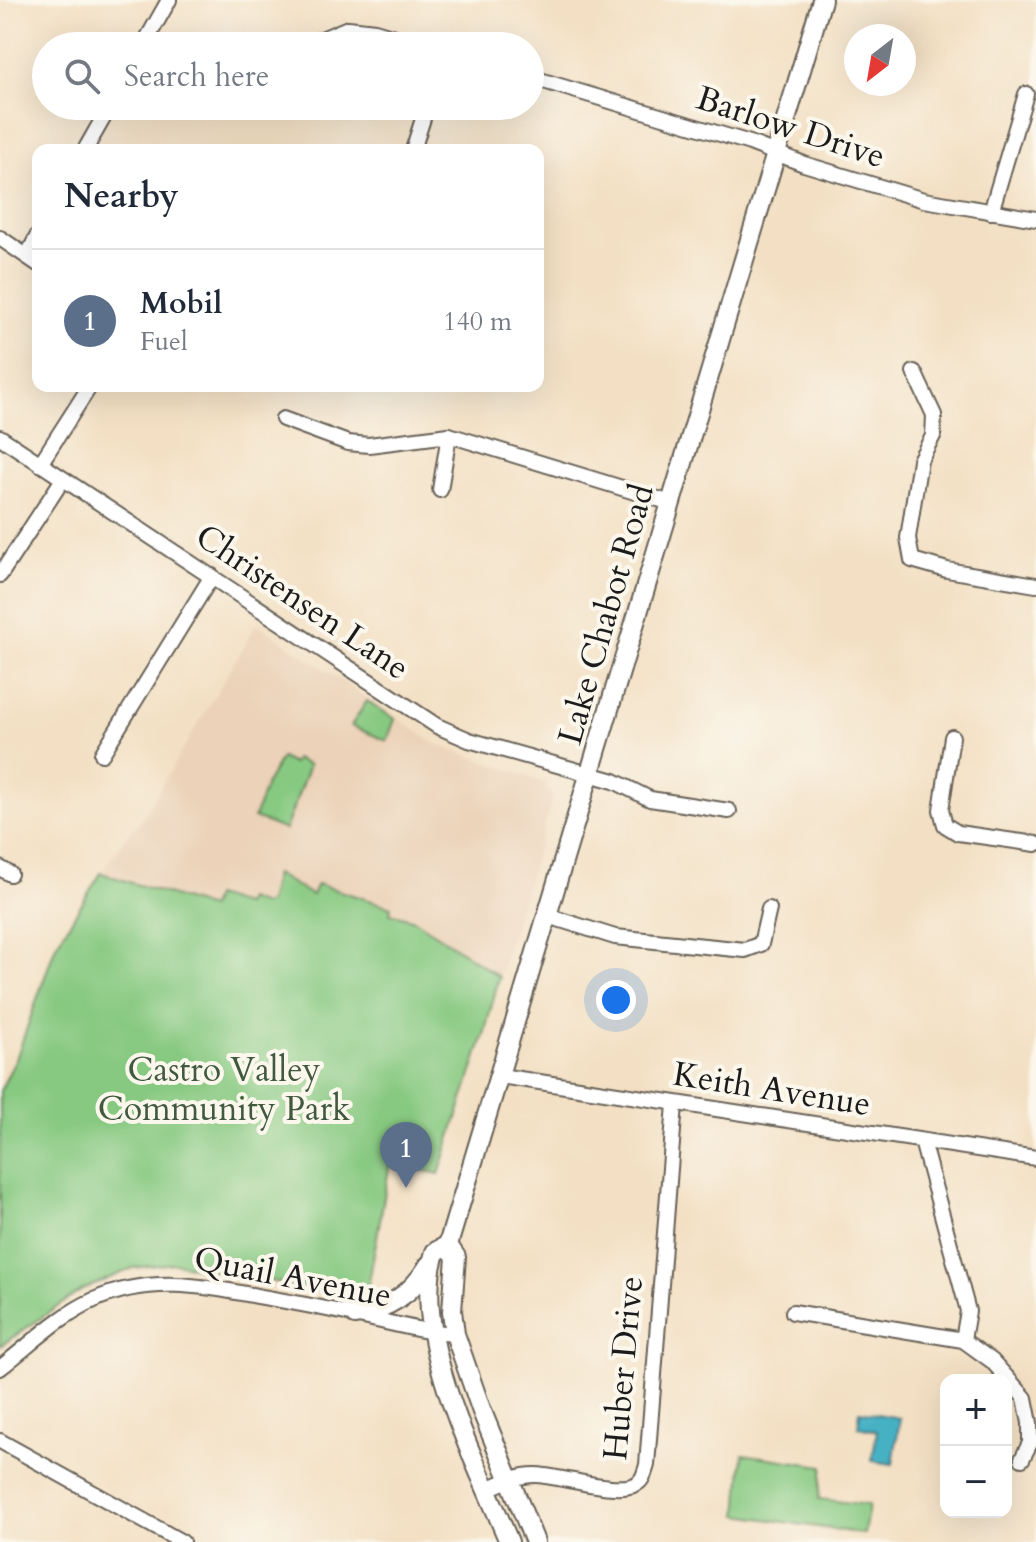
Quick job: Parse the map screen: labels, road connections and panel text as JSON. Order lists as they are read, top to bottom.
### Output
{
  "streets": {
    "main road": ["Lake Chabot Road"],
    "street": [
      "Barlow Drive",
      "Christensen Lane",
      "Keith Avenue",
      "Quail Avenue",
      "Huber Drive"
    ]
  },
  "crossings": [
    ["Barlow Drive", "Lake Chabot Road"],
    ["Christensen Lane", "Lake Chabot Road"],
    ["Lake Chabot Road", "Keith Avenue"],
    ["Lake Chabot Road", "Quail Avenue"],
    ["Lake Chabot Road", "Huber Drive"],
    ["Keith Avenue", "Huber Drive"]
  ],
  "parks": ["Castro Valley Community Park"],
  "north": "bottom left",
  "page": {
    "search": "Search here",
    "heading": "Nearby",
    "list": [
      {
        "mark": "1",
        "name": "Mobil",
        "note": "Fuel",
        "value": "140 m"
      }
    ],
    "pins": "1",
    "map_buttons": ["+", "−"]
  }
}
